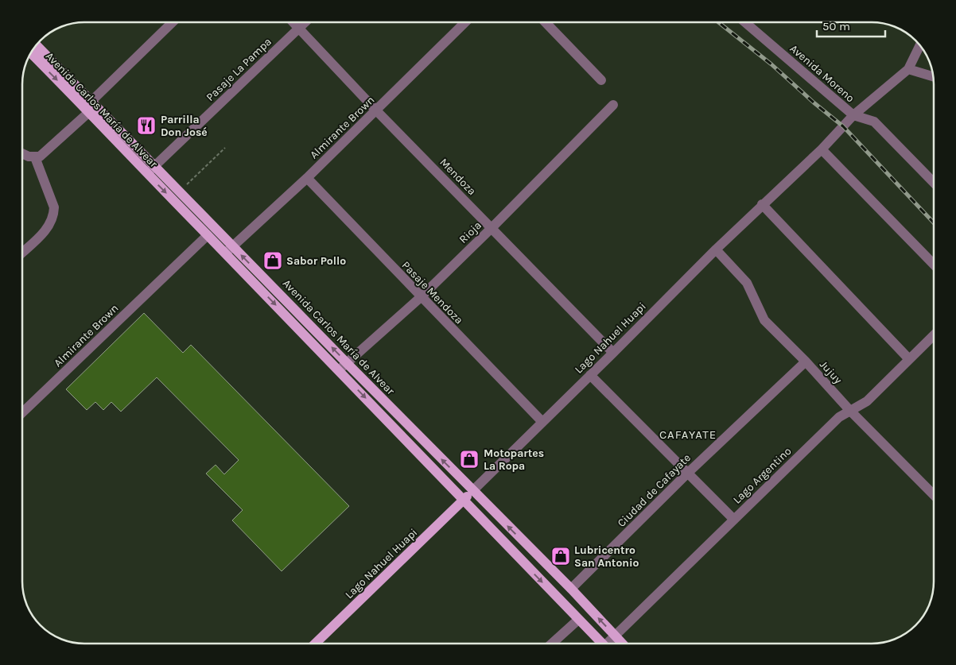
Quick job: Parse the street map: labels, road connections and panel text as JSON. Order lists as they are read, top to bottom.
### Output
{
  "streets": {
    "main road": ["Avenida Carlos María de Alvear", "Lago Nahuel Huapi"],
    "street": [
      "Pasaje La Pampa",
      "Avenida Moreno",
      "Almirante Brown",
      "Mendoza",
      "Rioja",
      "Pasaje Mendoza",
      "Jujuy",
      "Lago Argentino",
      "Ciudad de Cafayate"
    ]
  },
  "crossings": [
    ["Pasaje La Pampa", "Avenida Carlos María de Alvear"],
    ["Pasaje La Pampa", "Mendoza"],
    ["Avenida Moreno", "Lago Nahuel Huapi"],
    ["Avenida Carlos María de Alvear", "Almirante Brown"],
    ["Avenida Carlos María de Alvear", "Rioja"],
    ["Avenida Carlos María de Alvear", "Lago Nahuel Huapi"],
    ["Avenida Carlos María de Alvear", "Lago Argentino"],
    ["Avenida Carlos María de Alvear", "Ciudad de Cafayate"],
    ["Almirante Brown", "Mendoza"],
    ["Almirante Brown", "Pasaje Mendoza"],
    ["Mendoza", "Rioja"],
    ["Mendoza", "Lago Nahuel Huapi"],
    ["Rioja", "Pasaje Mendoza"],
    ["Pasaje Mendoza", "Lago Nahuel Huapi"],
    ["Lago Nahuel Huapi", "Jujuy"],
    ["Jujuy", "Lago Argentino"],
    ["Jujuy", "Ciudad de Cafayate"]
  ],
  "districts": ["CAFAYATE"],
  "places": {
    "restaurant": ["Parrilla Don José"],
    "shop": ["Sabor Pollo", "Motopartes La Ropa", "Lubricentro San Antonio"]
  },
  "scale_bar": "50 m"
}
